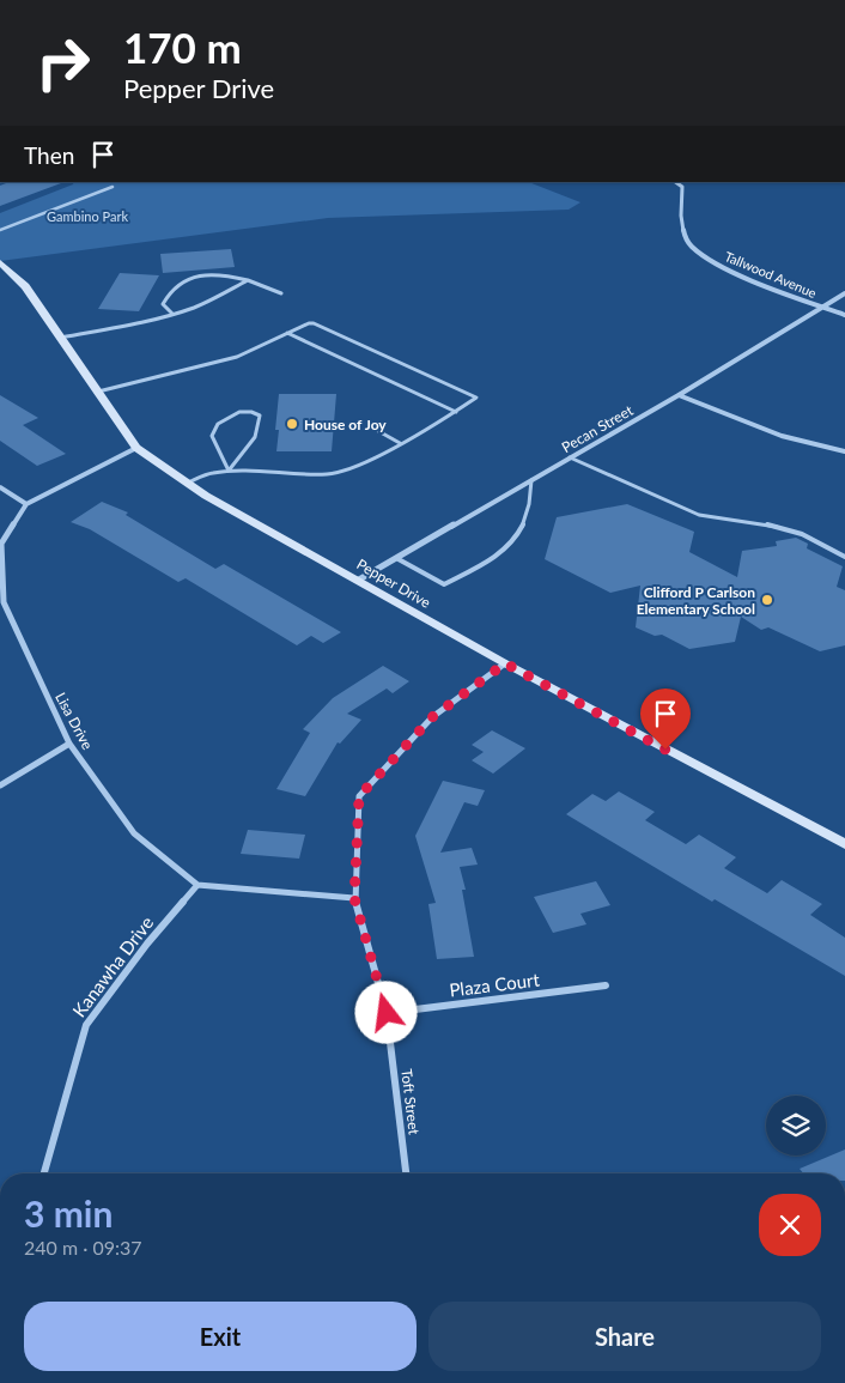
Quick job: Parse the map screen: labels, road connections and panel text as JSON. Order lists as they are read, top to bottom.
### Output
{
  "streets": {
    "street": [
      "Tallwood Avenue",
      "Pecan Street",
      "Pepper Drive",
      "Lisa Drive",
      "Kanawha Drive",
      "Plaza Court",
      "Toft Street"
    ]
  },
  "crossings": [
    ["Tallwood Avenue", "Pecan Street"],
    ["Pecan Street", "Pepper Drive"],
    ["Pepper Drive", "Toft Street"],
    ["Lisa Drive", "Kanawha Drive"],
    ["Plaza Court", "Toft Street"]
  ],
  "parks": ["Gambino Park"],
  "places": ["House of Joy", "Clifford P Carlson Elementary School"],
  "page": {
    "turn": ["170 m", "Pepper Drive"],
    "then": "Then",
    "heading": ["3 min", "240 m · 09:37"],
    "buttons": ["Exit", "Share"]
  }
}
